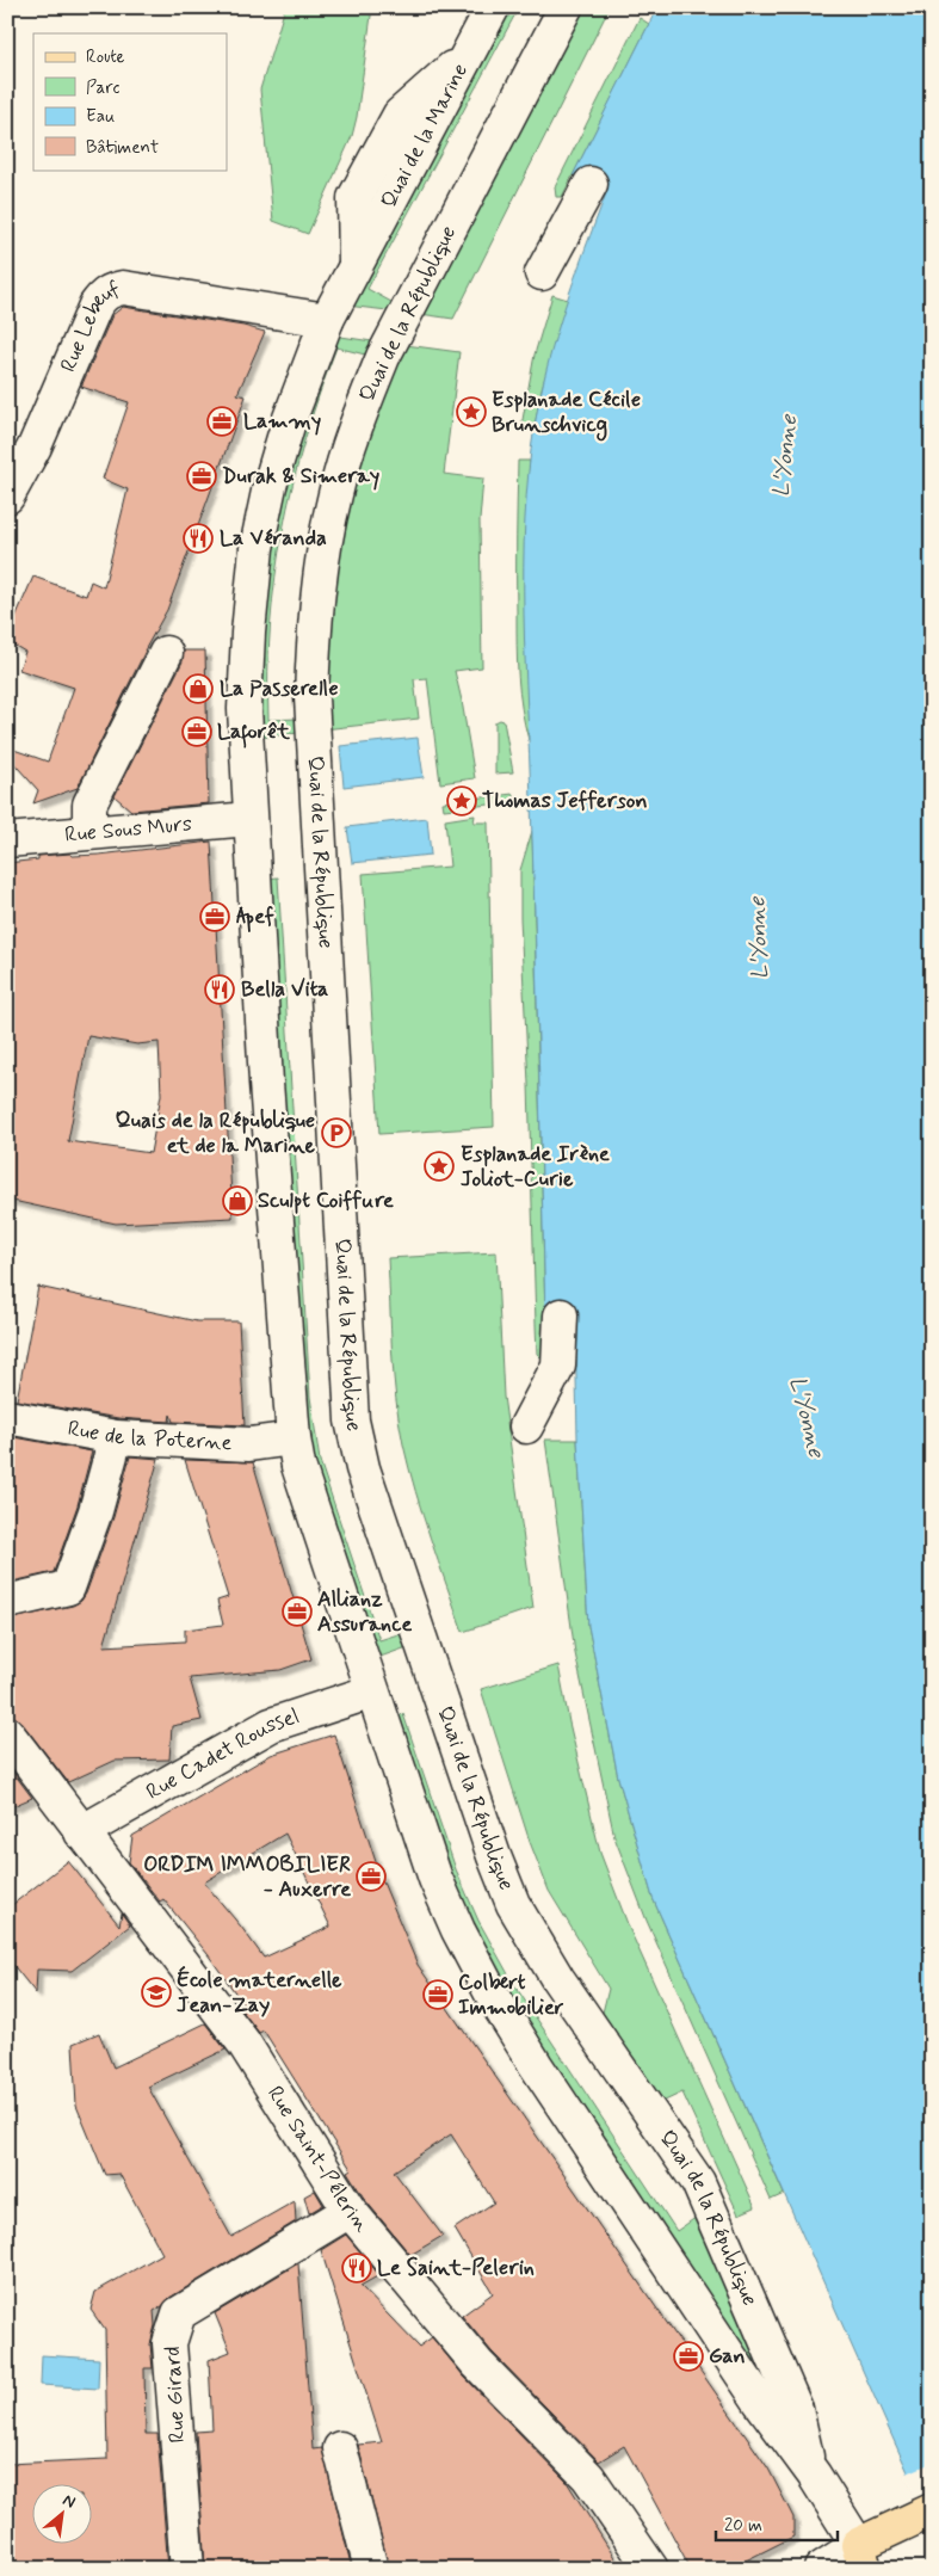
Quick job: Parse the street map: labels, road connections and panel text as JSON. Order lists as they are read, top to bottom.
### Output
{
  "streets": {
    "street": [
      "Quai de la Marine",
      "Quai de la République",
      "Rue Lebeuf",
      "Rue Sous Murs",
      "Rue de la Poterne",
      "Rue Cadet Roussel",
      "Rue Saint-Pélerin",
      "Rue Girard"
    ]
  },
  "crossings": [
    ["Quai de la Marine", "Quai de la République"],
    ["Quai de la République", "Rue Lebeuf"],
    ["Quai de la République", "Rue Sous Murs"],
    ["Quai de la République", "Rue de la Poterne"],
    ["Quai de la République", "Rue Cadet Roussel"],
    ["Rue Cadet Roussel", "Rue Saint-Pélerin"],
    ["Rue Saint-Pélerin", "Rue Girard"]
  ],
  "water": ["L'Yonne"],
  "places": {
    "place": ["Esplanade Cécile Brunschvicg", "Thomas Jefferson", "Esplanade Irène Joliot-Curie"],
    "office": [
      "Lammy",
      "Durak & Simeray",
      "Laforêt",
      "Apef",
      "Allianz Assurance",
      "ORDIM IMMOBILIER - Auxerre",
      "Colbert Immobilier",
      "Gan"
    ],
    "restaurant": ["La Véranda", "Bella Vita", "Le Saint-Pelerin"],
    "shop": ["La Passerelle", "Sculpt Coiffure"],
    "parking": ["Quais de la République et de la Marine"],
    "school or university": ["École maternelle Jean-Zay"]
  },
  "legend": [
    "Route",
    "Parc",
    "Eau",
    "Bâtiment"
  ],
  "scale_bar": "20 m",
  "north": "top right"
}
